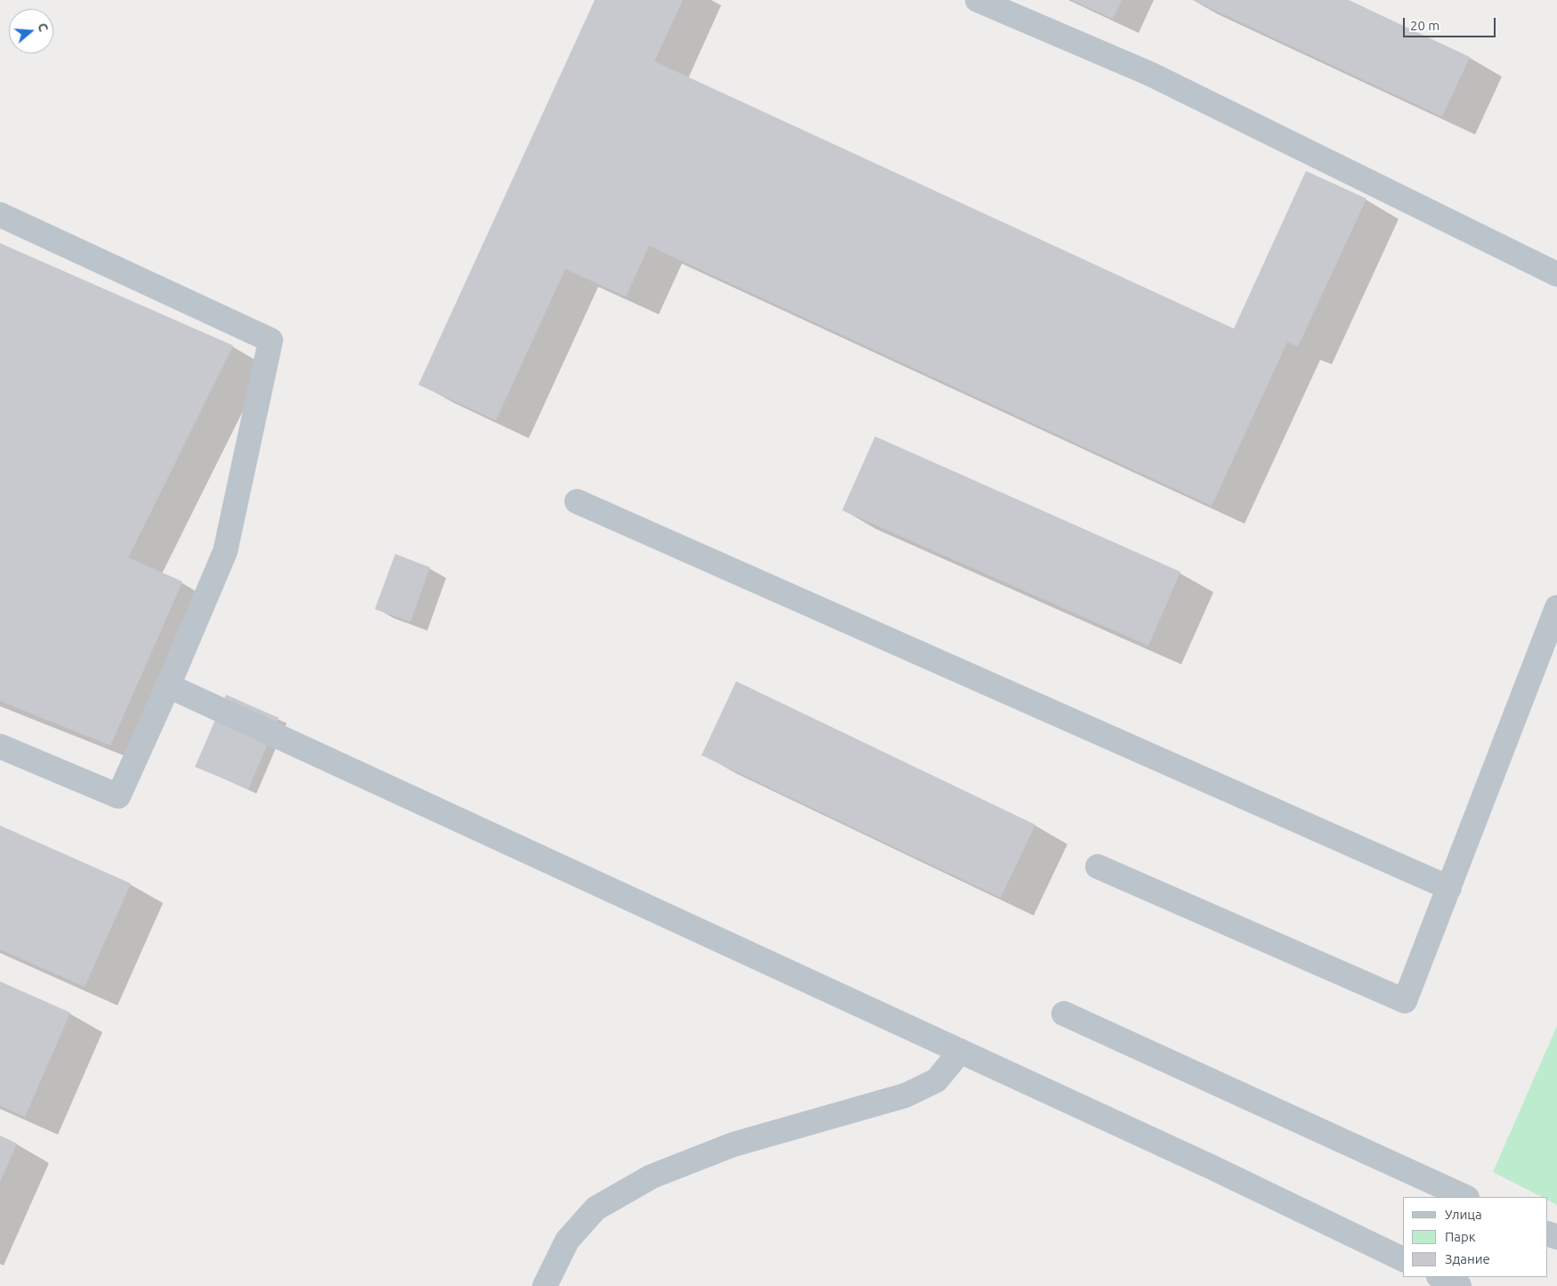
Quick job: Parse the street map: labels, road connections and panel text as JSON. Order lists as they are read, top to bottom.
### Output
{
  "legend": ["Улица", "Парк", "Здание"],
  "scale_bar": "20 m",
  "north": "right"
}
